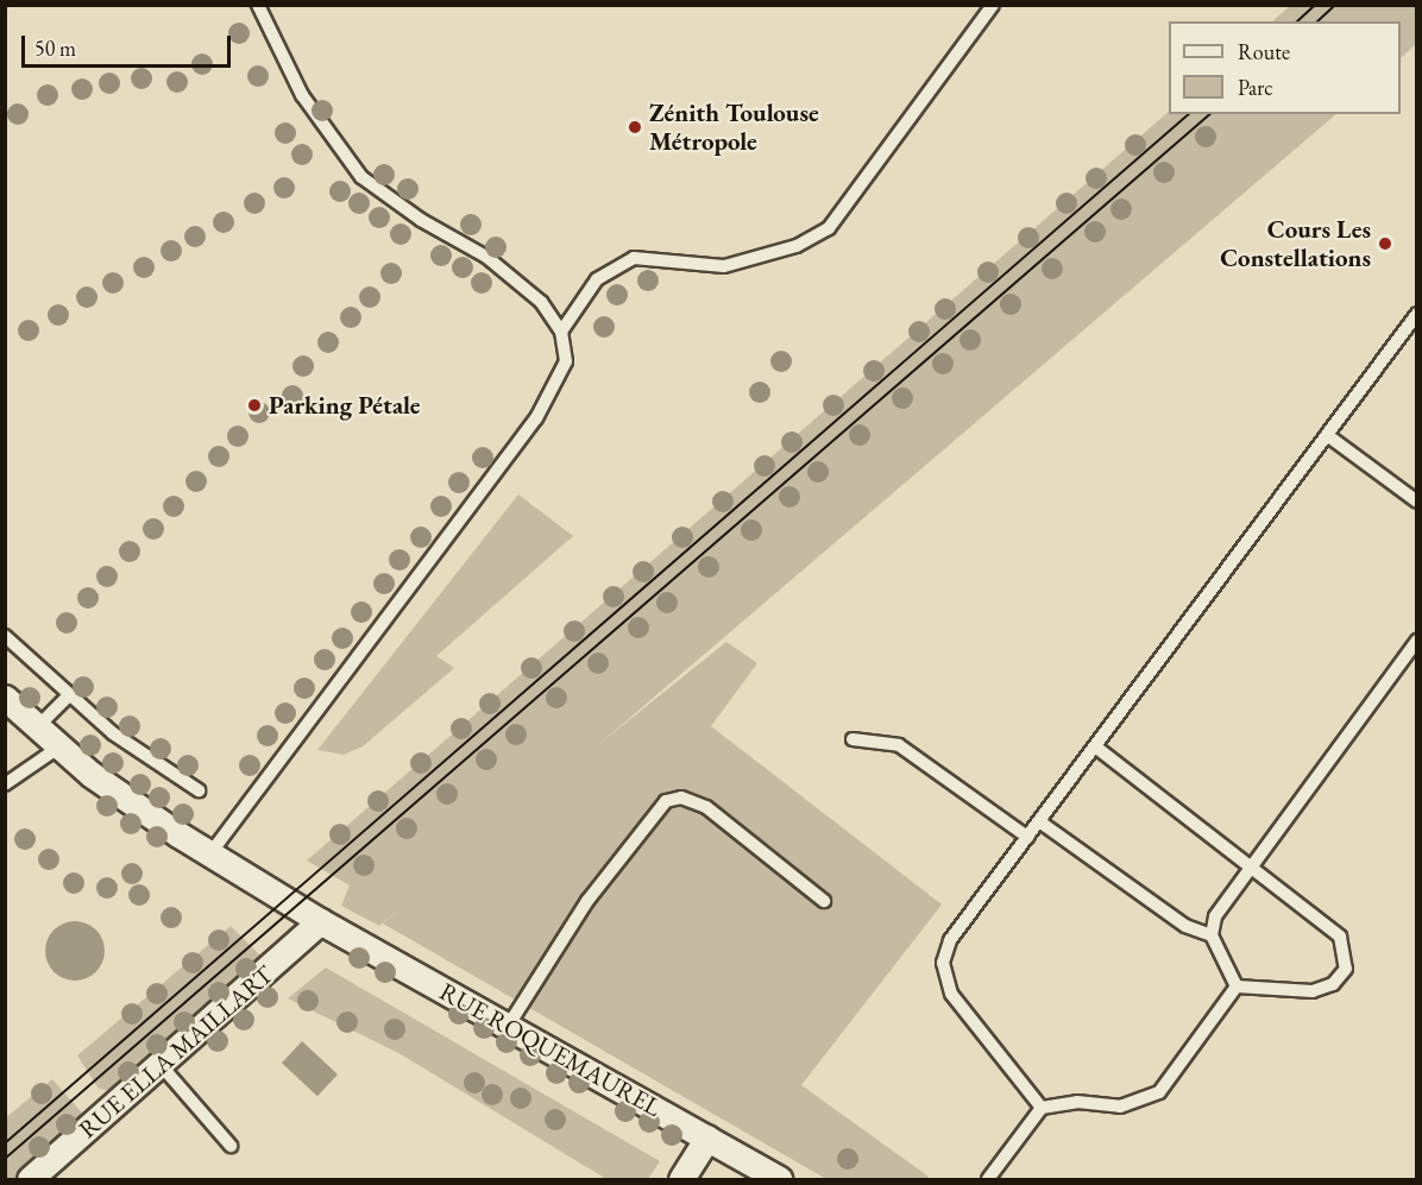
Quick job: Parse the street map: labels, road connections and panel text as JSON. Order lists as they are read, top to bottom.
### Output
{
  "streets": {
    "street": ["RUE ROQUEMAUREL", "RUE ELLA MAILLART"]
  },
  "crossings": [
    ["RUE ROQUEMAUREL", "RUE ELLA MAILLART"]
  ],
  "places": ["Zénith Toulouse Métropole", "Cours Les Constellations", "Parking Pétale"],
  "legend": ["Route", "Parc"],
  "scale_bar": "50 m"
}
